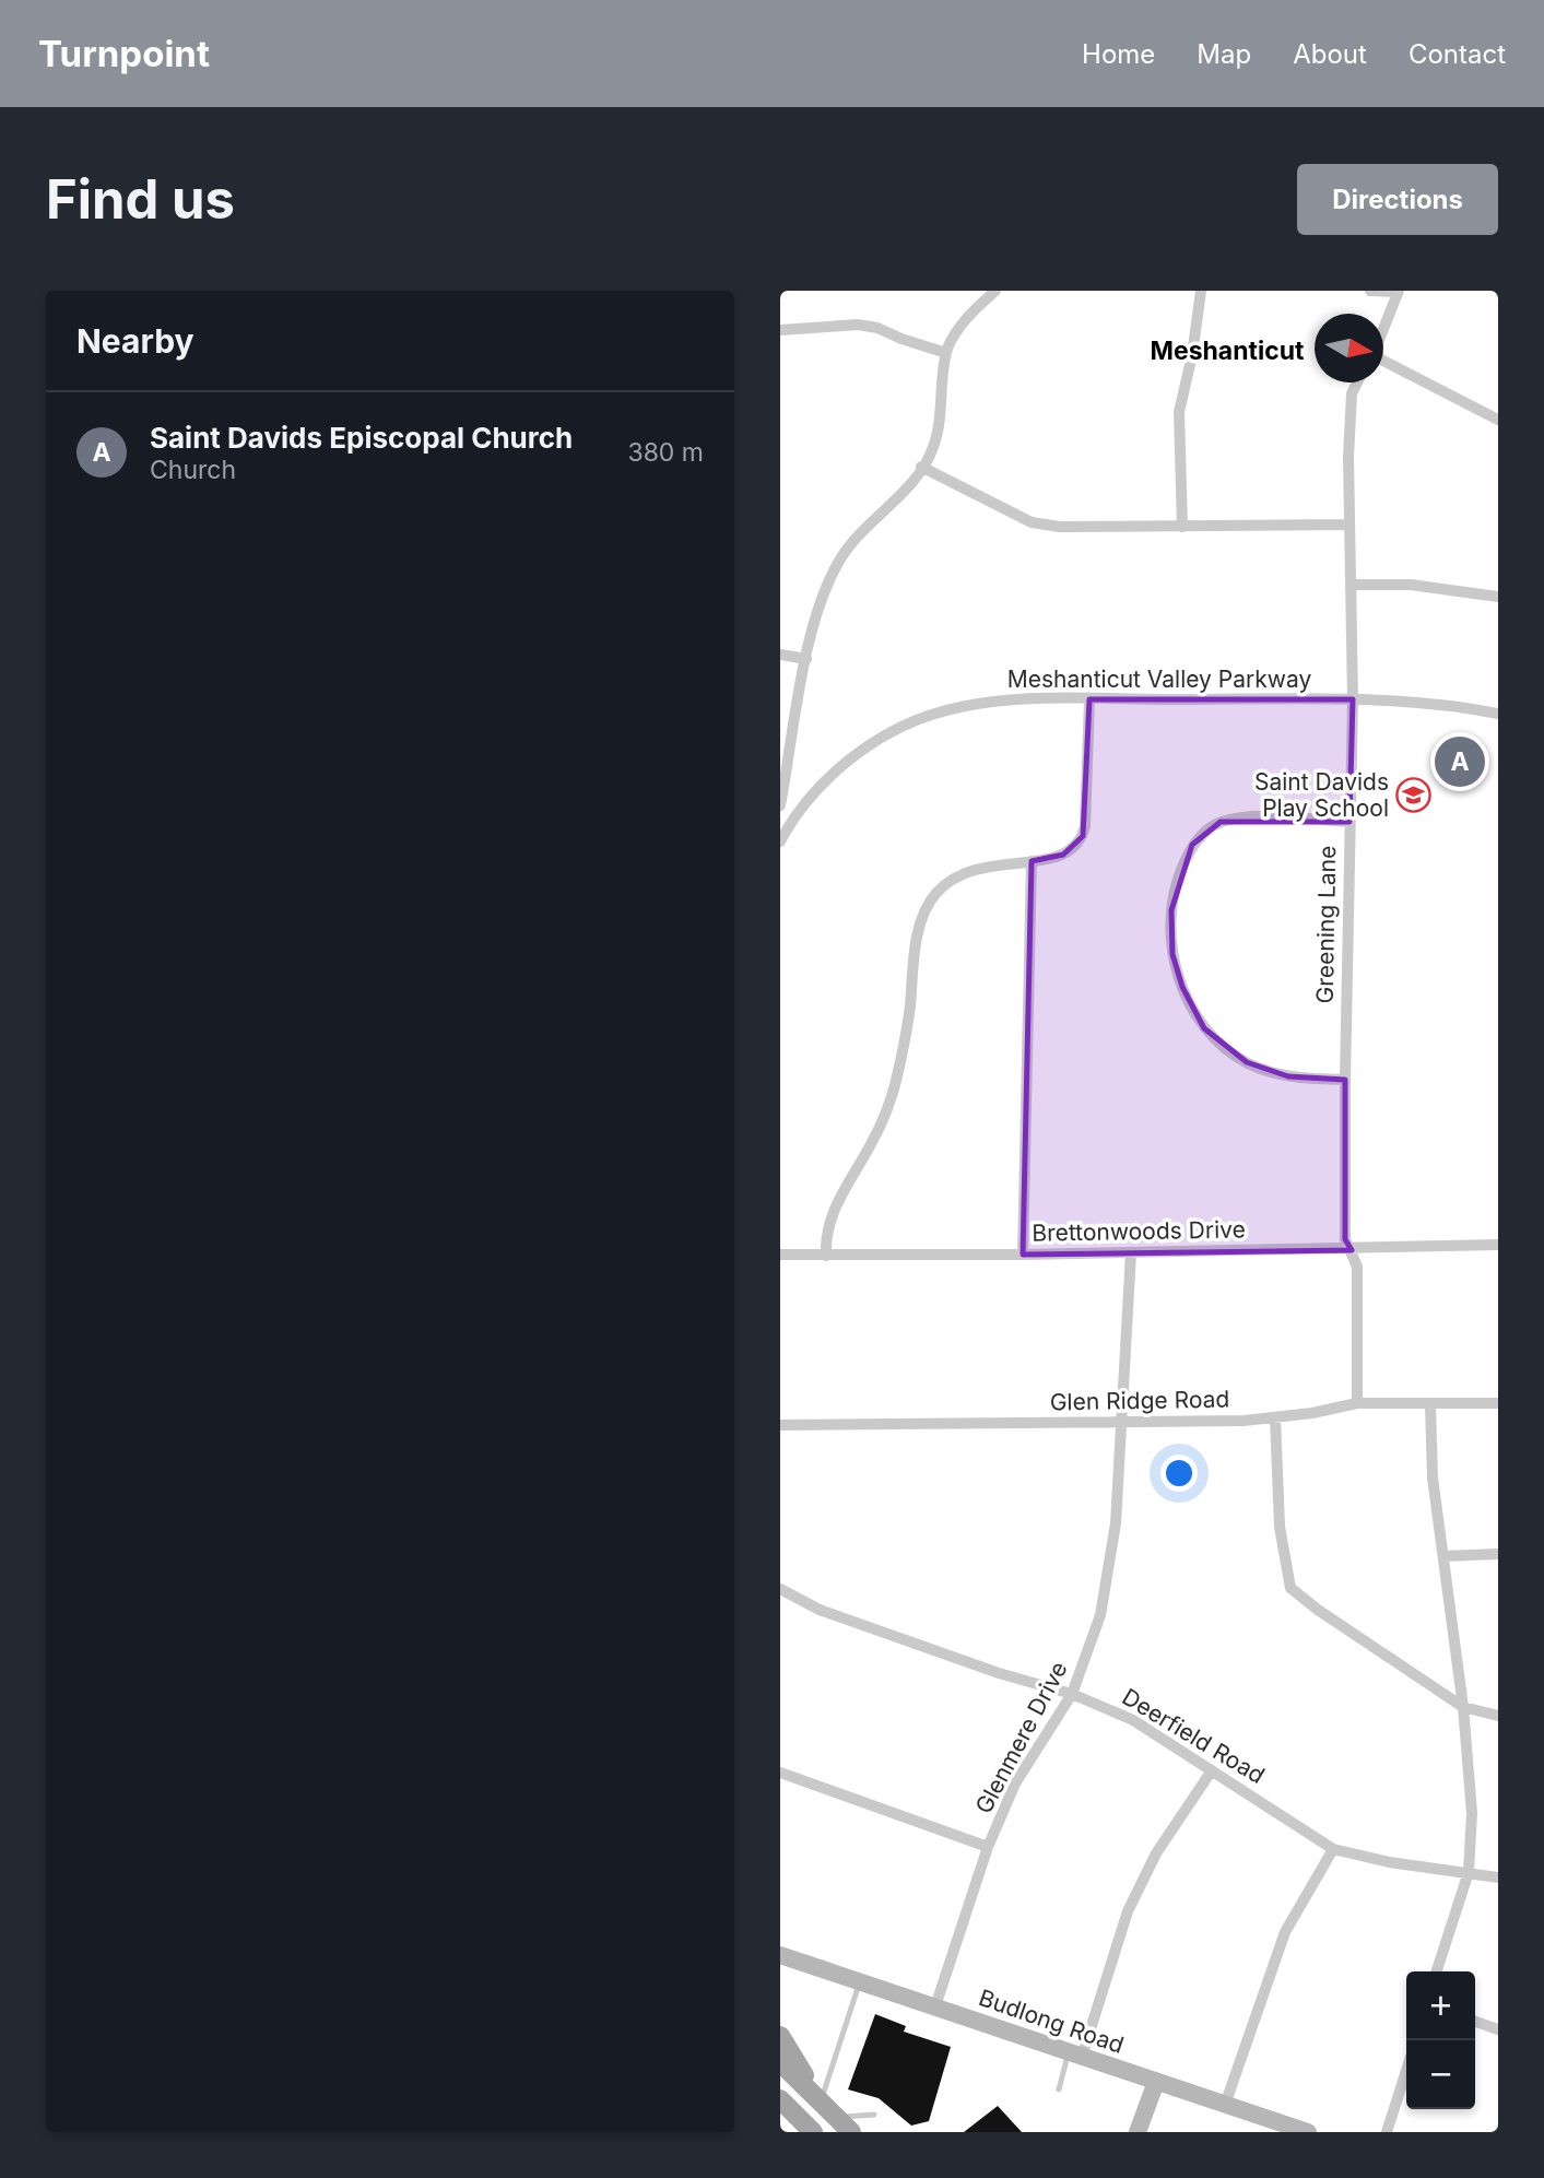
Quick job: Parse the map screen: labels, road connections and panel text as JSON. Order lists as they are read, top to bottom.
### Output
{
  "streets": {
    "main road": ["Budlong Road"],
    "street": [
      "Meshanticut Valley Parkway",
      "Greening Lane",
      "Brettonwoods Drive",
      "Glen Ridge Road",
      "Deerfield Road",
      "Glenmere Drive"
    ]
  },
  "crossings": [
    ["Meshanticut Valley Parkway", "Greening Lane"],
    ["Greening Lane", "Brettonwoods Drive"],
    ["Greening Lane", "Glen Ridge Road"],
    ["Brettonwoods Drive", "Glenmere Drive"],
    ["Glen Ridge Road", "Glenmere Drive"],
    ["Deerfield Road", "Glenmere Drive"],
    ["Glenmere Drive", "Budlong Road"]
  ],
  "districts": ["Meshanticut"],
  "places": {
    "school or university": ["Saint Davids Play School"]
  },
  "north": "right",
  "page": {
    "header": "Turnpoint",
    "nav": [
      "Home",
      "Map",
      "About",
      "Contact"
    ],
    "buttons": "Directions",
    "title": "Find us",
    "heading": "Nearby",
    "list": [
      {
        "mark": "A",
        "name": "Saint Davids Episcopal Church",
        "note": "Church",
        "value": "380 m"
      }
    ],
    "pins": "A",
    "map_buttons": ["+", "−"]
  }
}
